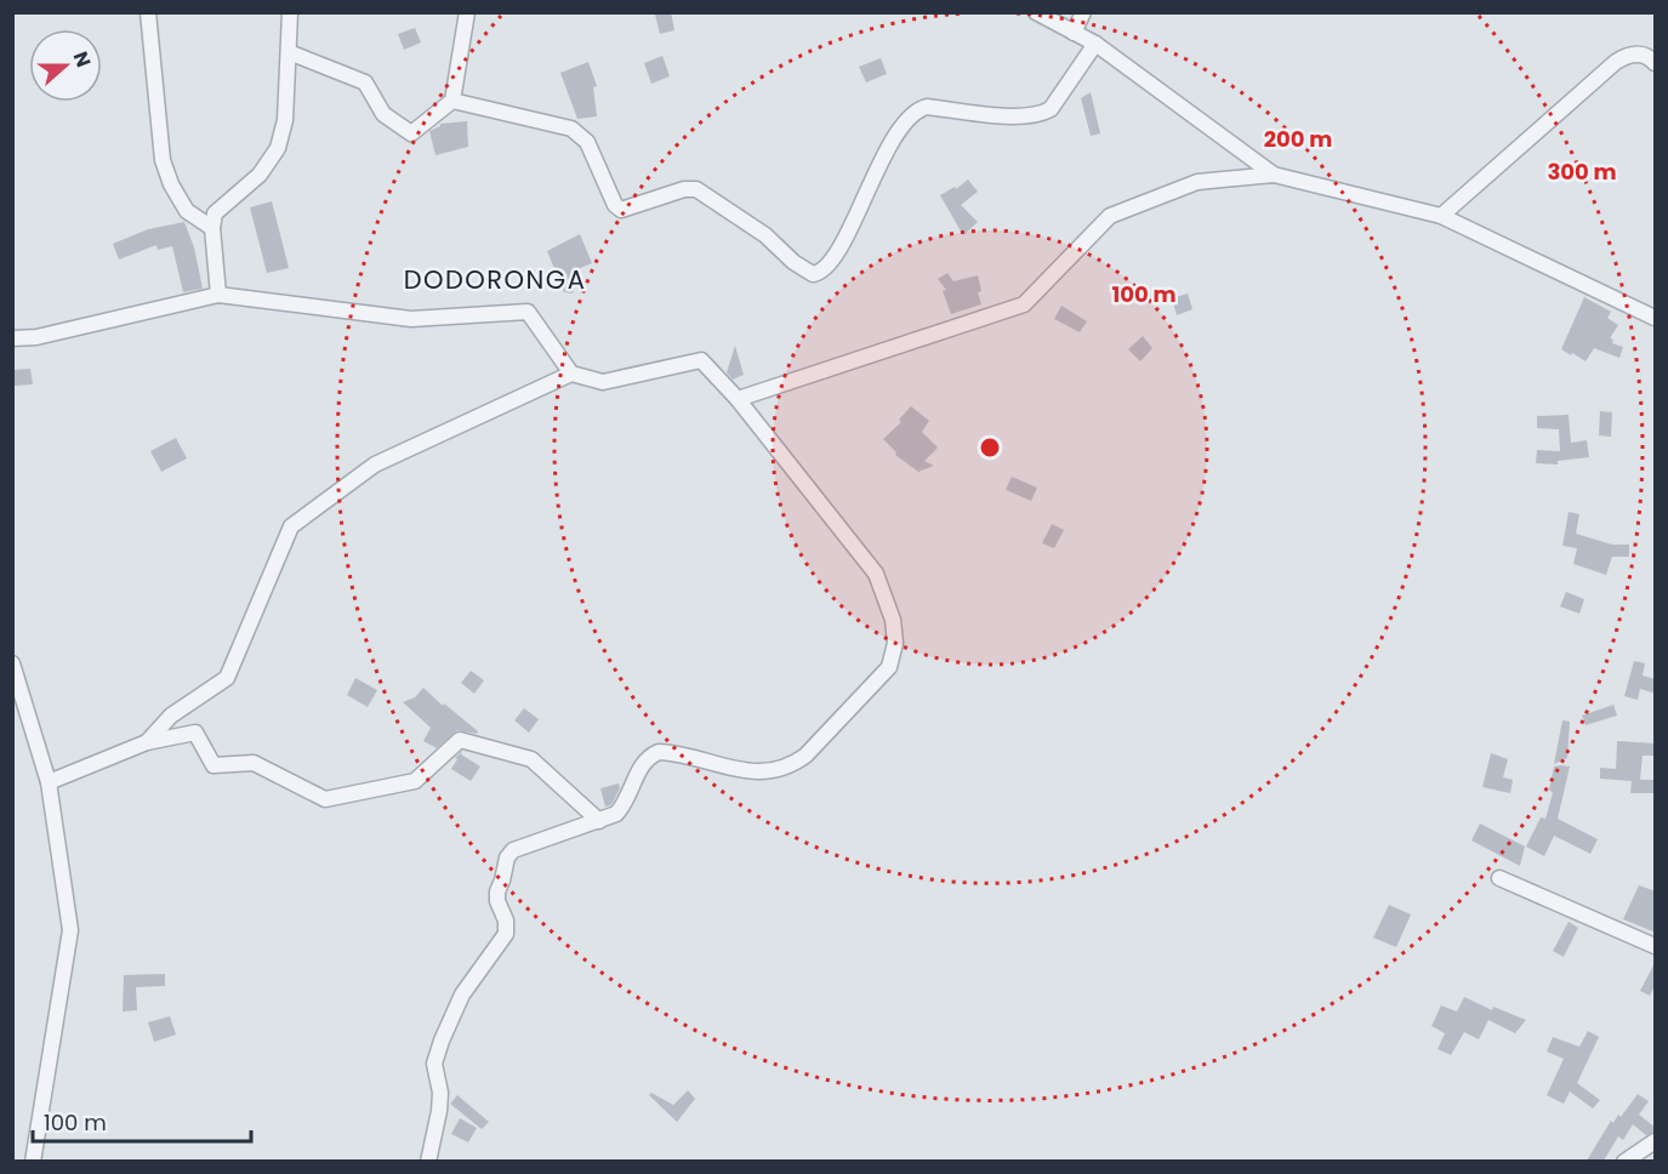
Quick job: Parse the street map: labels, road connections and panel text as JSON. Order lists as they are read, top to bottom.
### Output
{
  "districts": ["DODORONGA"],
  "scale_bar": "100 m",
  "north": "right",
  "rings": ["200 m", "300 m", "100 m"]
}
